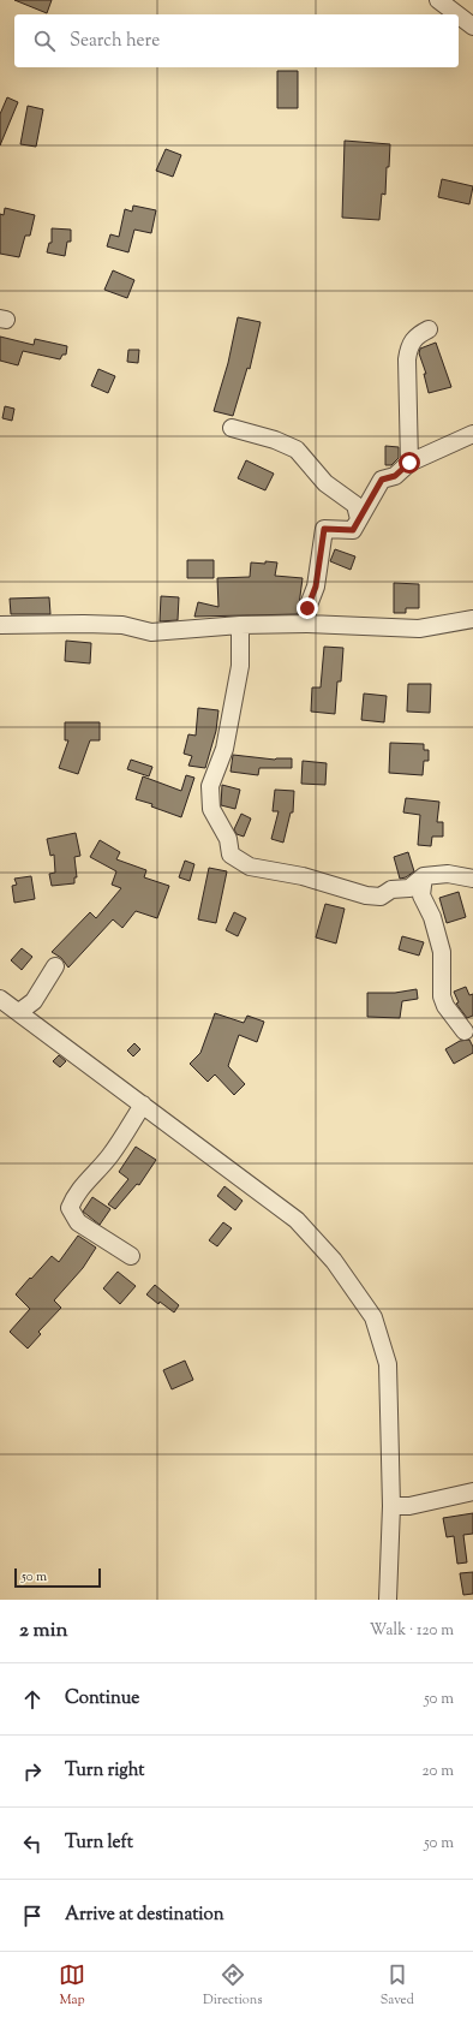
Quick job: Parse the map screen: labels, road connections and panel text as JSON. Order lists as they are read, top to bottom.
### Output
{
  "scale_bar": "50 m",
  "page": {
    "search": "Search here",
    "scale": "50 m",
    "heading": ["2 min", "Walk · 120 m"],
    "list": [
      ["Continue", "50 m"],
      ["Turn right", "20 m"],
      ["Turn left", "50 m"],
      "Arrive at destination"
    ],
    "nav": ["Map", "Directions", "Saved"]
  }
}
